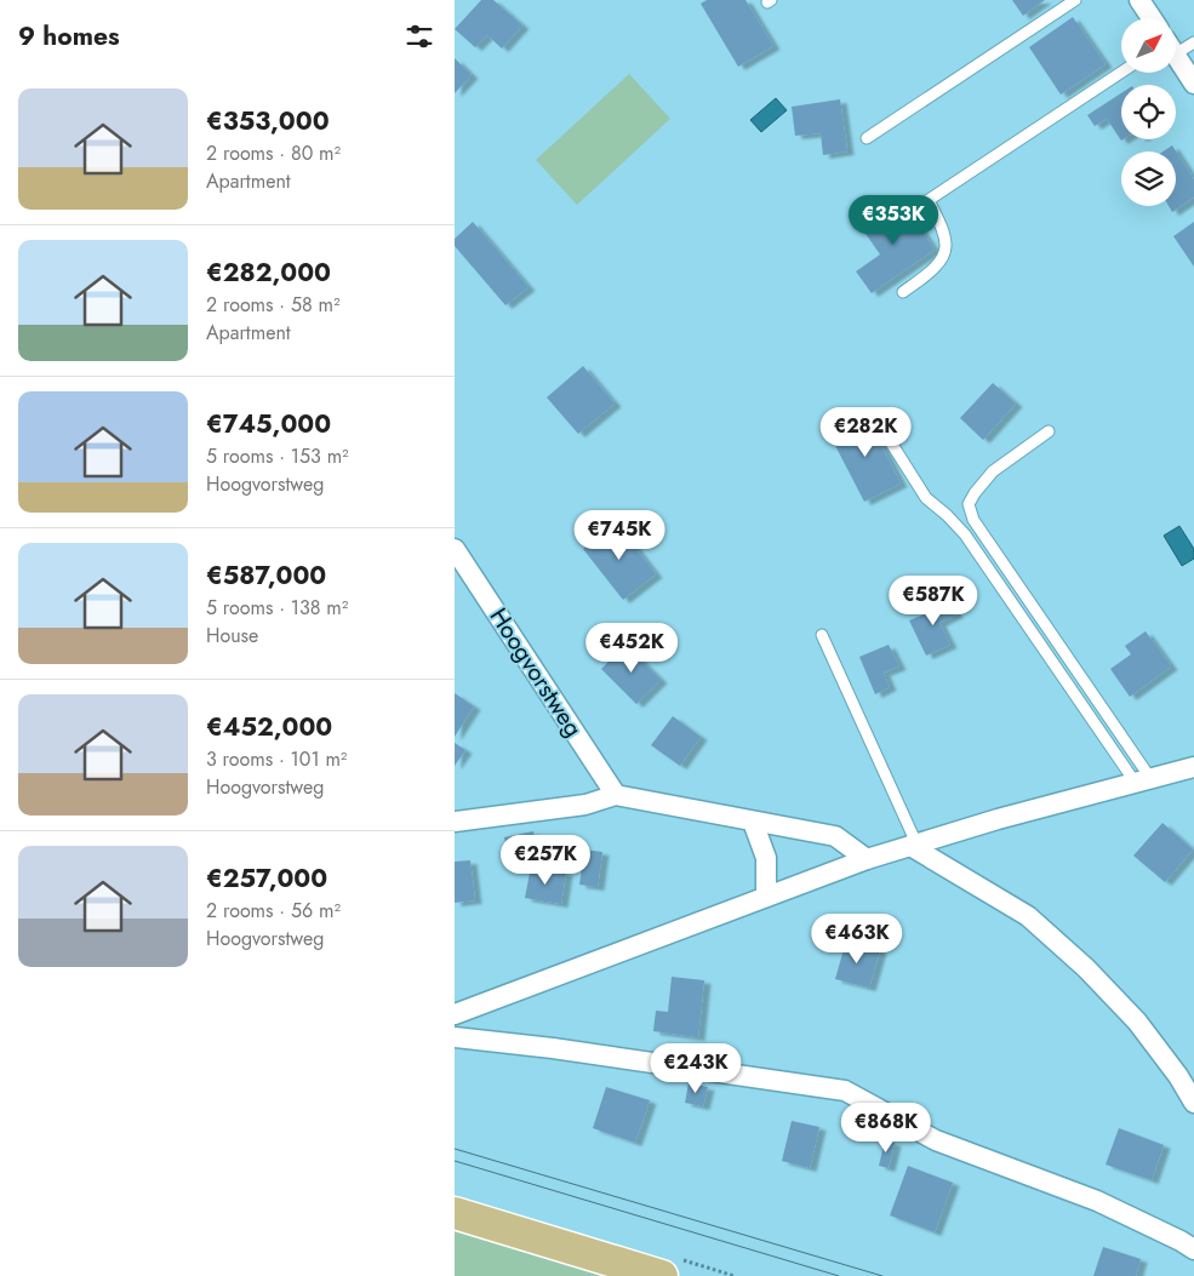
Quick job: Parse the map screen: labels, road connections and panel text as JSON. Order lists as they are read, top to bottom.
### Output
{
  "streets": {
    "street": ["Hoogvorstweg"]
  },
  "north": "top right",
  "page": {
    "heading": "9 homes",
    "list": [
      {
        "name": "€353,000",
        "note": "2 rooms · 80 m² · Apartment"
      },
      {
        "name": "€282,000",
        "note": "2 rooms · 58 m² · Apartment"
      },
      {
        "name": "€745,000",
        "note": "5 rooms · 153 m² · Hoogvorstweg"
      },
      {
        "name": "€587,000",
        "note": "5 rooms · 138 m² · House"
      },
      {
        "name": "€452,000",
        "note": "3 rooms · 101 m² · Hoogvorstweg"
      },
      {
        "name": "€257,000",
        "note": "2 rooms · 56 m² · Hoogvorstweg"
      }
    ],
    "price": [
      "€353K",
      "€282K",
      "€745K",
      "€587K",
      "€452K",
      "€257K",
      "€463K",
      "€243K",
      "€868K"
    ]
  }
}
